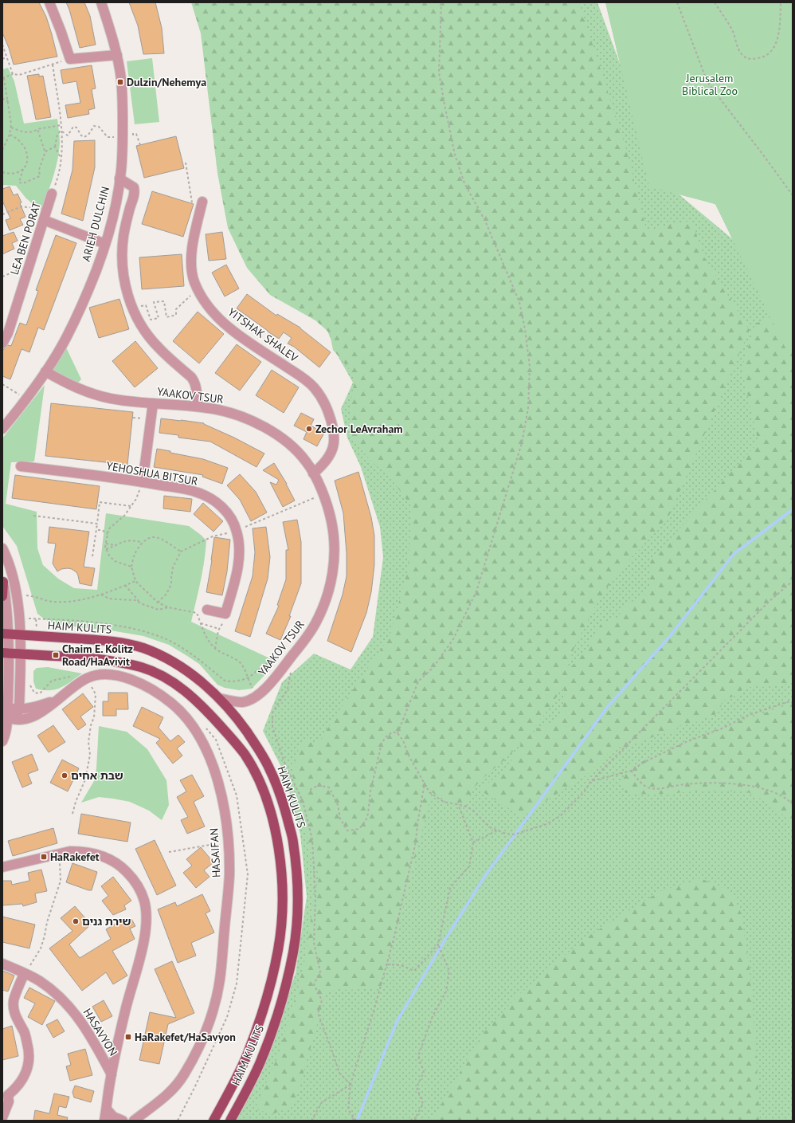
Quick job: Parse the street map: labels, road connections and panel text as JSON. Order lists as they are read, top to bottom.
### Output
{
  "streets": {
    "main road": ["HAIM KULITS"],
    "street": [
      "ARIEH DULCHIN",
      "LEA BEN PORAT",
      "YITSHAK SHALEV",
      "YAAKOV TSUR",
      "YEHOSHUA BITSUR",
      "HASAIFAN",
      "HASAVYON"
    ]
  },
  "crossings": [
    ["ARIEH DULCHIN", "YAAKOV TSUR"],
    ["YITSHAK SHALEV", "YAAKOV TSUR"],
    ["YAAKOV TSUR", "HAIM KULITS"]
  ],
  "parks": ["Jerusalem Biblical Zoo"],
  "places": {
    "transit": [
      "Dulzin/Nehemya",
      "Chaim E. Kolitz Road/HaAvivit",
      "HaRakefet",
      "HaRakefet/HaSavyon"
    ],
    "other": ["Zechor LeAvraham", "שבת אחים", "שירת גנים"]
  }
}
